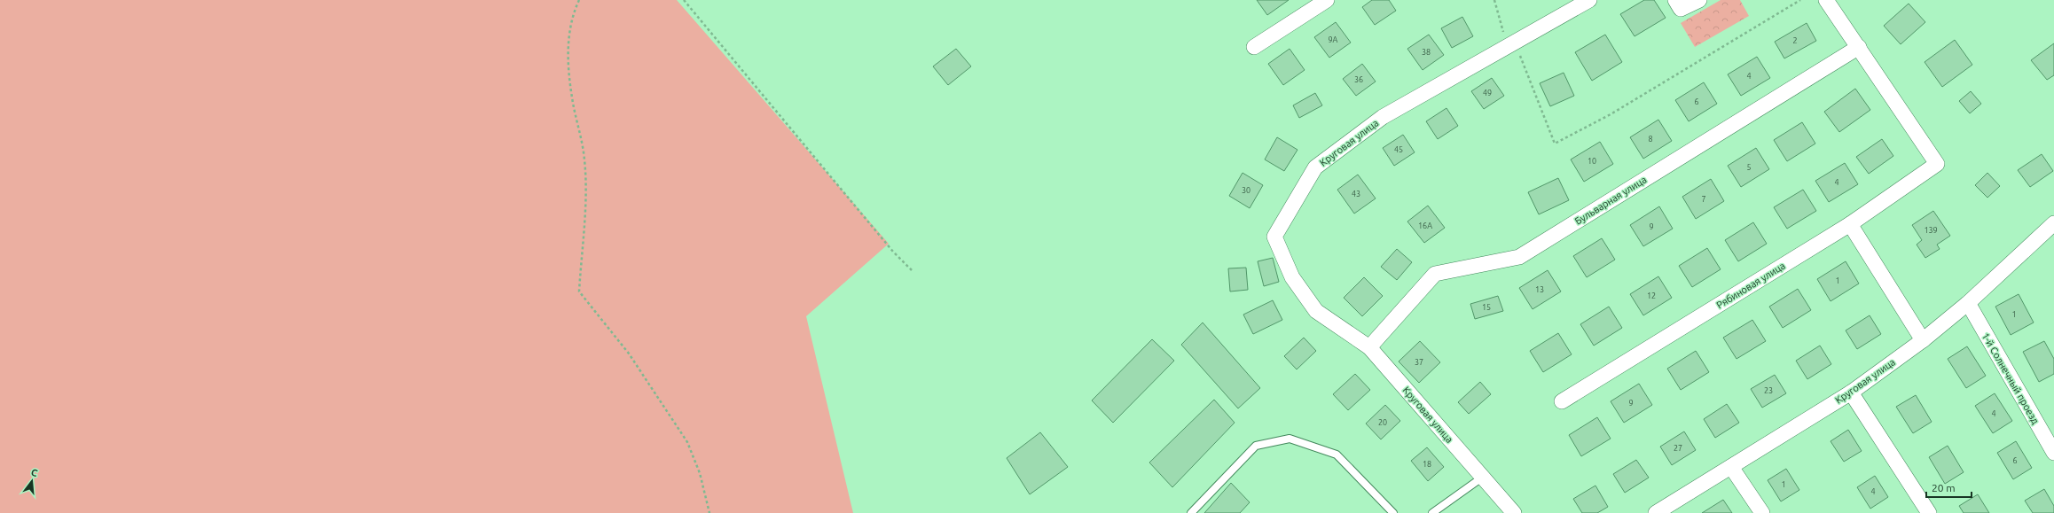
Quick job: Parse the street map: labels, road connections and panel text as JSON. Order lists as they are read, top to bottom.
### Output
{
  "streets": {
    "street": [
      "Круговая улица",
      "Бульварная улица",
      "Рябиновая улица",
      "1-й Солнечный проезд"
    ]
  },
  "crossings": [
    ["Круговая улица", "Бульварная улица"],
    ["Круговая улица", "1-й Солнечный проезд"],
    ["Бульварная улица", "Рябиновая улица"]
  ],
  "house_numbers": [
    "9А",
    "2",
    "38",
    "4",
    "36",
    "49",
    "6",
    "8",
    "45",
    "10",
    "5",
    "4",
    "30",
    "43",
    "7",
    "16А",
    "9",
    "139",
    "1",
    "13",
    "12",
    "15",
    "1",
    "37",
    "23",
    "9",
    "4",
    "20",
    "27",
    "6",
    "18",
    "1",
    "4"
  ],
  "scale_bar": "20 m",
  "north": "top"
}
